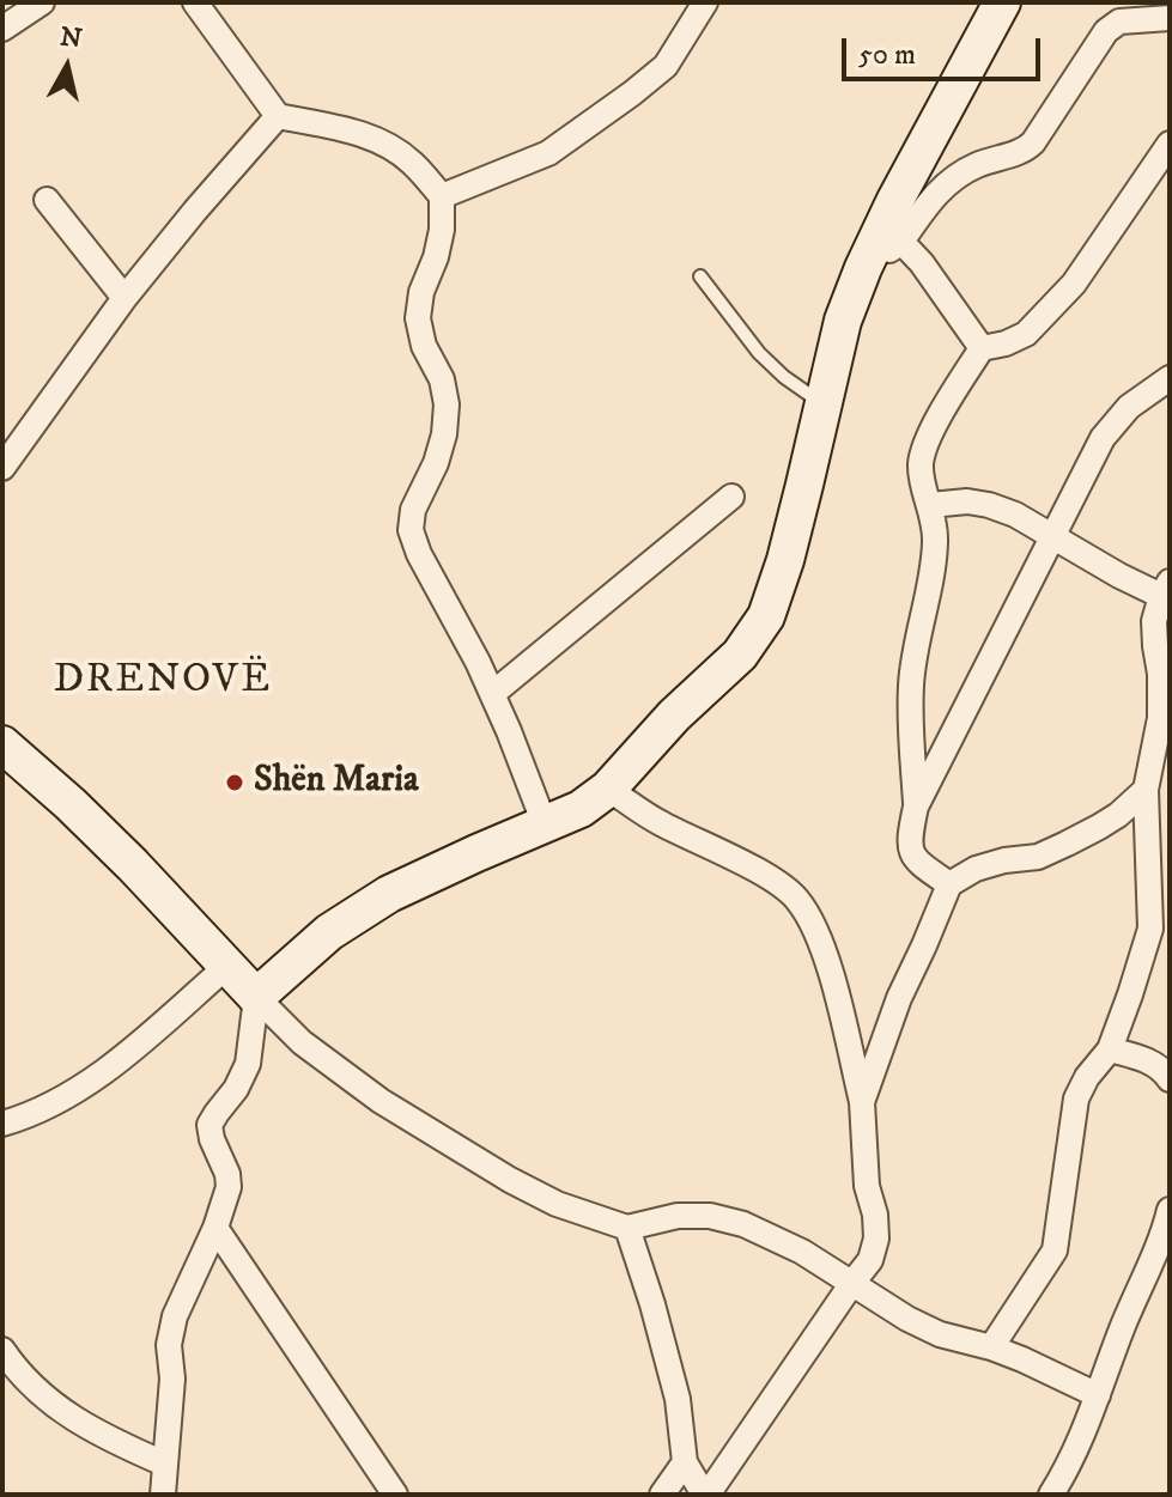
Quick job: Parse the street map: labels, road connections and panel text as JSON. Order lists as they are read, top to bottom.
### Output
{
  "districts": ["DRENOVË"],
  "places": ["Shën Maria"],
  "scale_bar": "50 m",
  "north": "top"
}
